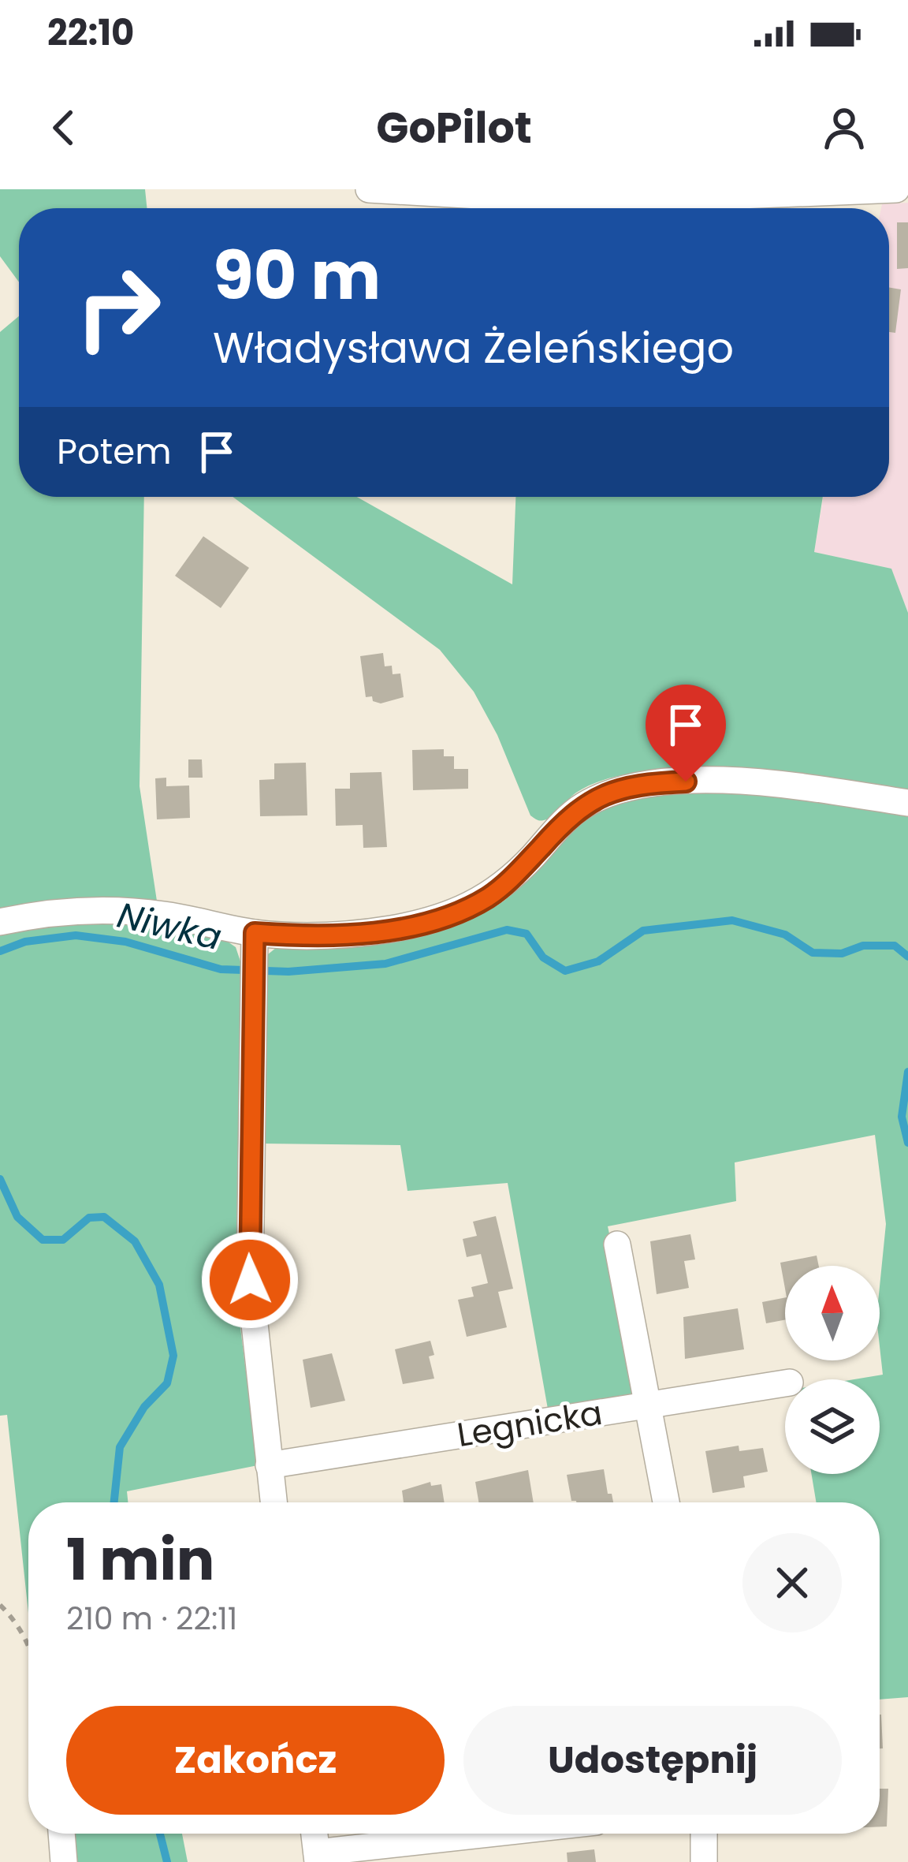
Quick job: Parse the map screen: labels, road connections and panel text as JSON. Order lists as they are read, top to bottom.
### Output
{
  "streets": {
    "street": ["Legnicka"]
  },
  "water": ["Niwka"],
  "north": "top",
  "page": {
    "status": "22:10",
    "header": "GoPilot",
    "turn": ["90 m", "Władysława Żeleńskiego"],
    "then": "Potem",
    "heading": ["1 min", "210 m · 22:11"],
    "buttons": ["Zakończ", "Udostępnij"]
  }
}
